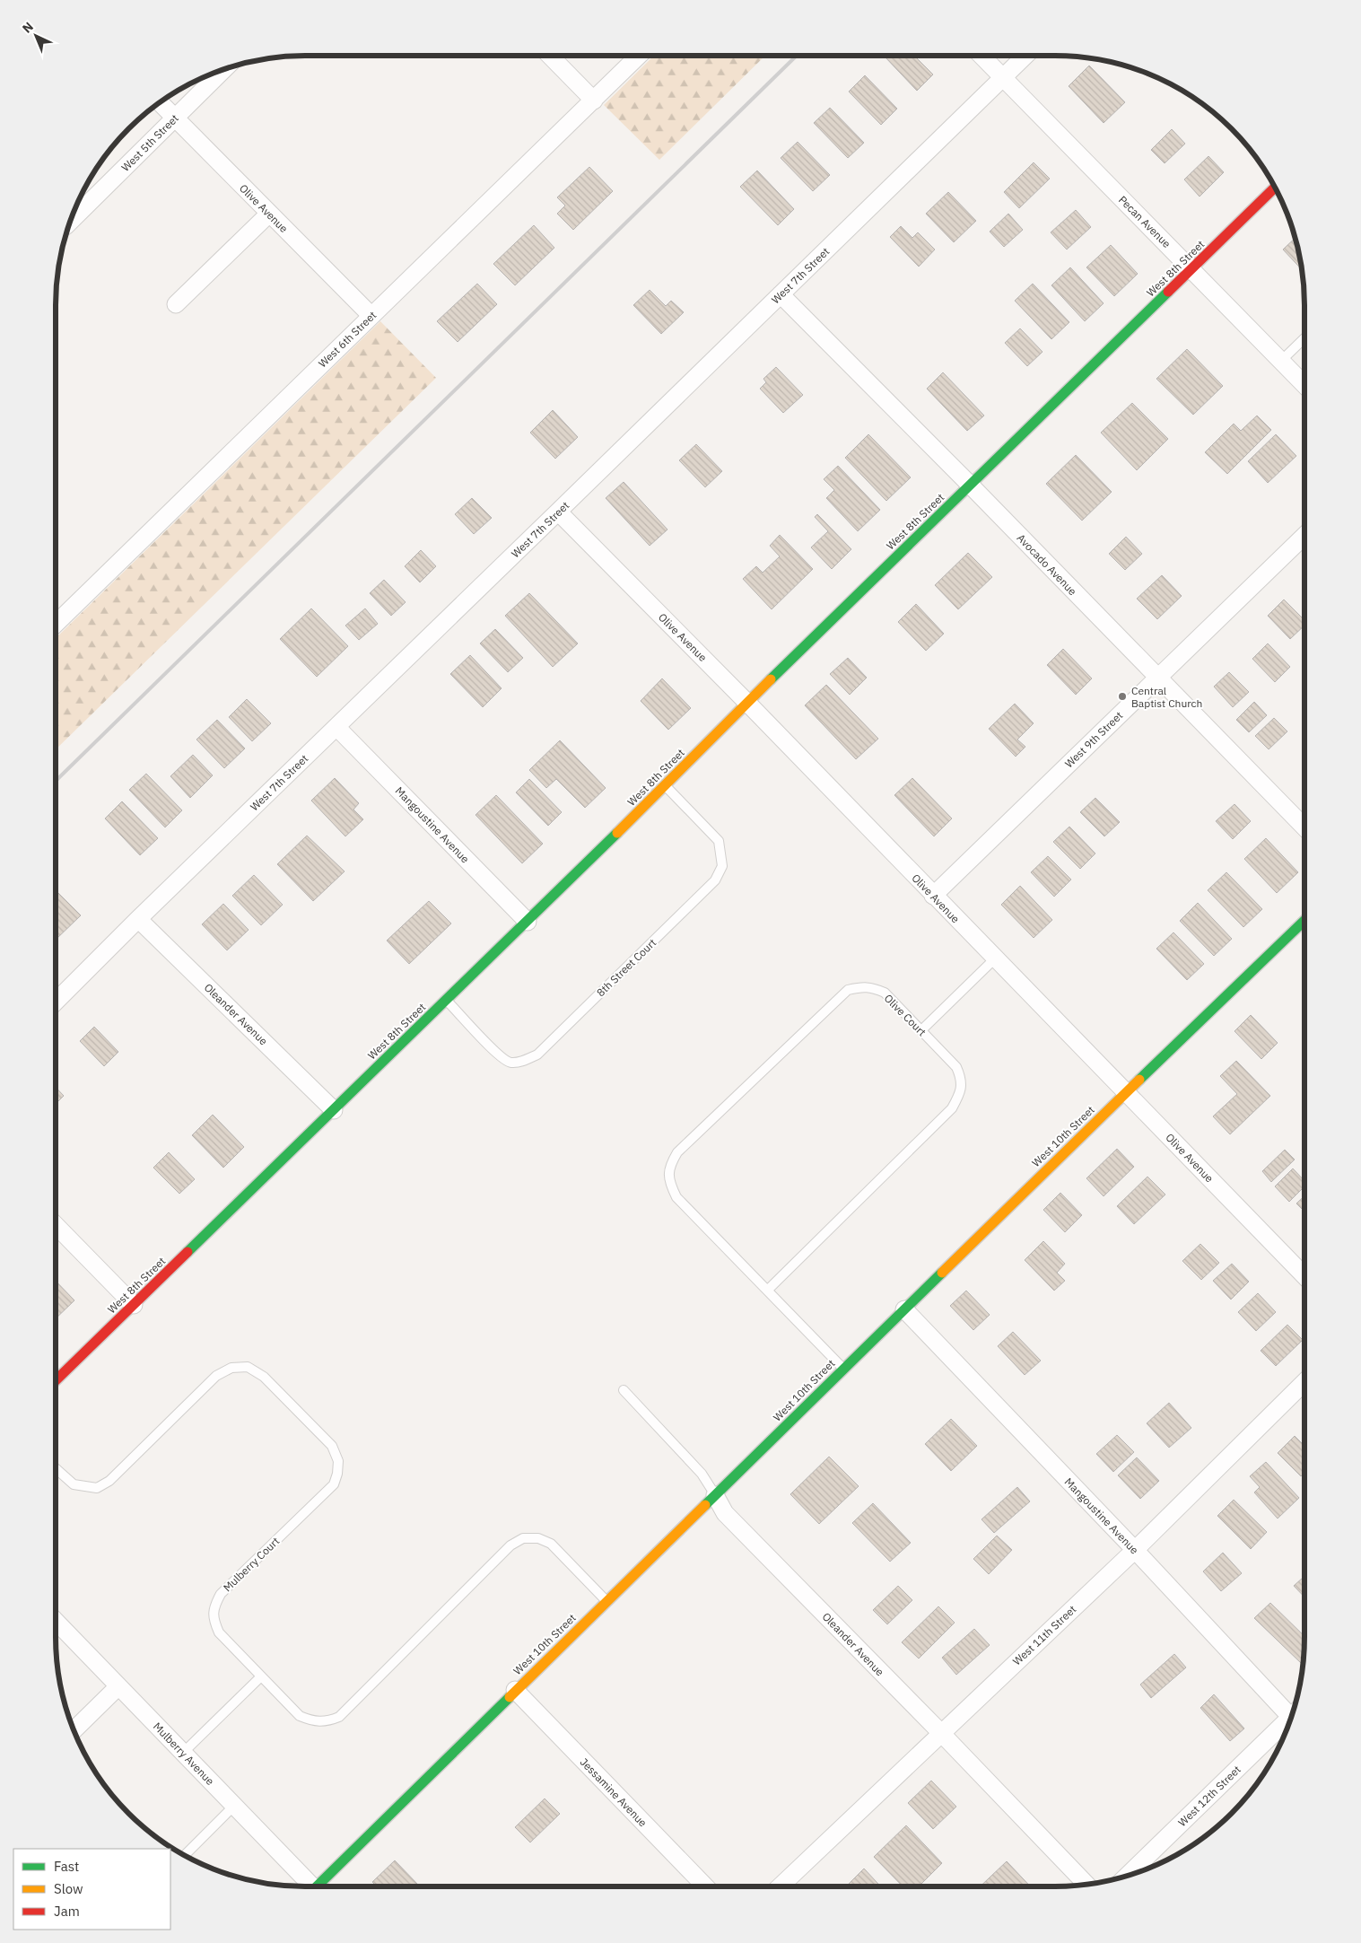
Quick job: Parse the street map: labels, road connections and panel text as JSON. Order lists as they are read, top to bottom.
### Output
{
  "streets": {
    "street": [
      "West 5th Street",
      "Olive Avenue",
      "Pecan Avenue",
      "West 8th Street",
      "West 7th Street",
      "West 6th Street",
      "Avocado Avenue",
      "West 9th Street",
      "Mangoustine Avenue",
      "Oleander Avenue",
      "West 10th Street",
      "West 11th Street",
      "Mulberry Avenue",
      "Jessamine Avenue",
      "West 12th Street"
    ],
    "lane": ["8th Street Court", "Olive Court", "Mulberry Court"]
  },
  "crossings": [
    ["West 5th Street", "Olive Avenue"],
    ["Olive Avenue", "West 8th Street"],
    ["Olive Avenue", "West 7th Street"],
    ["Olive Avenue", "West 6th Street"],
    ["Olive Avenue", "West 9th Street"],
    ["Olive Avenue", "West 10th Street"],
    ["Pecan Avenue", "West 8th Street"],
    ["Pecan Avenue", "West 7th Street"],
    ["West 8th Street", "Avocado Avenue"],
    ["West 8th Street", "Mangoustine Avenue"],
    ["West 8th Street", "8th Street Court"],
    ["West 8th Street", "Oleander Avenue"],
    ["West 7th Street", "Avocado Avenue"],
    ["West 7th Street", "Mangoustine Avenue"],
    ["West 7th Street", "Oleander Avenue"],
    ["Avocado Avenue", "West 9th Street"],
    ["Mangoustine Avenue", "West 10th Street"],
    ["Mangoustine Avenue", "West 11th Street"],
    ["Oleander Avenue", "West 10th Street"],
    ["Oleander Avenue", "West 11th Street"],
    ["Olive Court", "West 10th Street"],
    ["West 10th Street", "Mulberry Court"],
    ["West 10th Street", "Jessamine Avenue"]
  ],
  "places": ["Central Baptist Church"],
  "legend": ["Fast", "Slow", "Jam"],
  "north": "top left"
}
